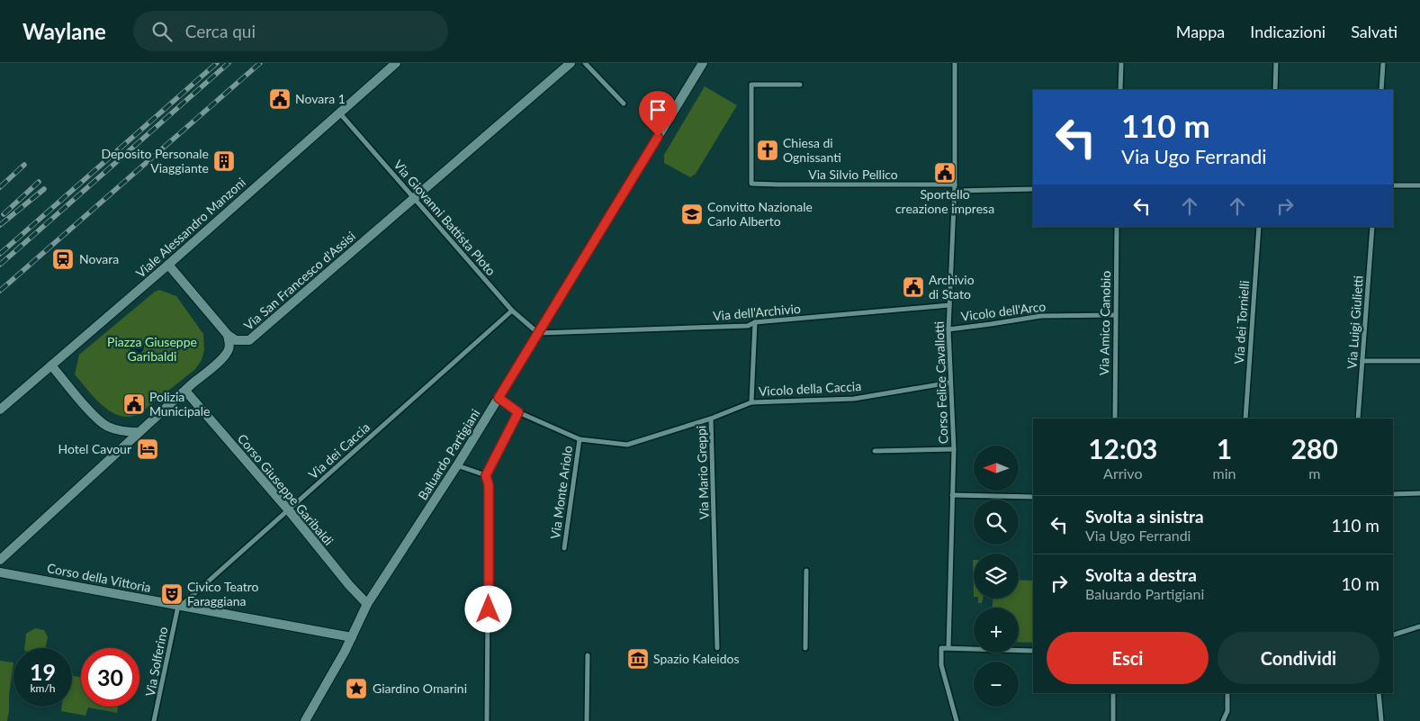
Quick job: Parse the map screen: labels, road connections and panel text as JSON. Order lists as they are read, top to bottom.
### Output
{
  "streets": {
    "street": [
      "Via Silvio Pellico",
      "Via Giovanni Battista Ploto",
      "Viale Alessandro Manzoni",
      "Via San Francesco d'Assisi",
      "Vicolo dell'Arco",
      "Via dell'Archivio",
      "Via dei Tornielli",
      "Via Luigi Giulietti",
      "Via Amico Canobio",
      "Corso Felice Cavallotti",
      "Vicolo della Caccia",
      "Via dei Caccia",
      "Baluardo Partigiani",
      "Via Mario Greppi",
      "Corso Giuseppe Garibaldi",
      "Via Monte Ariolo",
      "Corso della Vittoria",
      "Via Solferino"
    ]
  },
  "crossings": [
    ["Via Silvio Pellico", "Corso Felice Cavallotti"],
    ["Via Giovanni Battista Ploto", "Viale Alessandro Manzoni"],
    ["Via Giovanni Battista Ploto", "Via San Francesco d'Assisi"],
    ["Via Giovanni Battista Ploto", "Via dell'Archivio"],
    ["Via Giovanni Battista Ploto", "Via dei Caccia"],
    ["Via Giovanni Battista Ploto", "Baluardo Partigiani"],
    ["Via San Francesco d'Assisi", "Corso Giuseppe Garibaldi"],
    ["Vicolo dell'Arco", "Via Amico Canobio"],
    ["Vicolo dell'Arco", "Corso Felice Cavallotti"],
    ["Via dell'Archivio", "Corso Felice Cavallotti"],
    ["Via dell'Archivio", "Baluardo Partigiani"],
    ["Corso Felice Cavallotti", "Vicolo della Caccia"],
    ["Vicolo della Caccia", "Via Mario Greppi"],
    ["Via dei Caccia", "Corso Giuseppe Garibaldi"],
    ["Via dei Caccia", "Corso della Vittoria"],
    ["Via dei Caccia", "Via Solferino"],
    ["Baluardo Partigiani", "Corso Giuseppe Garibaldi"],
    ["Baluardo Partigiani", "Corso della Vittoria"],
    ["Corso della Vittoria", "Via Solferino"]
  ],
  "parks": ["Piazza Giuseppe Garibaldi"],
  "places": {
    "public building": [
      "Novara 1",
      "Sportello creazione impresa",
      "Archivio di Stato",
      "Polizia Municipale"
    ],
    "church": ["Chiesa di Ognissanti"],
    "building": ["Deposito Personale Viaggiante"],
    "school or university": ["Convitto Nazionale Carlo Alberto"],
    "station": ["Novara"],
    "hotel": ["Hotel Cavour"],
    "theatre": ["Civico Teatro Faraggiana"],
    "museum": ["Spazio Kaleidos"],
    "place": ["Giardino Omarini"]
  },
  "north": "left",
  "page": {
    "header": "Waylane",
    "search": "Cerca qui",
    "nav": ["Mappa", "Indicazioni", "Salvati"],
    "turn": ["110 m", "Via Ugo Ferrandi"],
    "eta": [
      "12:03",
      "Arrivo",
      "1",
      "min",
      "280",
      "m"
    ],
    "map_buttons": ["+", "−"],
    "list": [
      {
        "name": "Svolta a sinistra",
        "note": "Via Ugo Ferrandi",
        "value": "110 m"
      },
      {
        "name": "Svolta a destra",
        "note": "Baluardo Partigiani",
        "value": "10 m"
      }
    ],
    "buttons": ["Esci", "Condividi"],
    "speed": "19 km/h",
    "limit": "30"
  }
}
